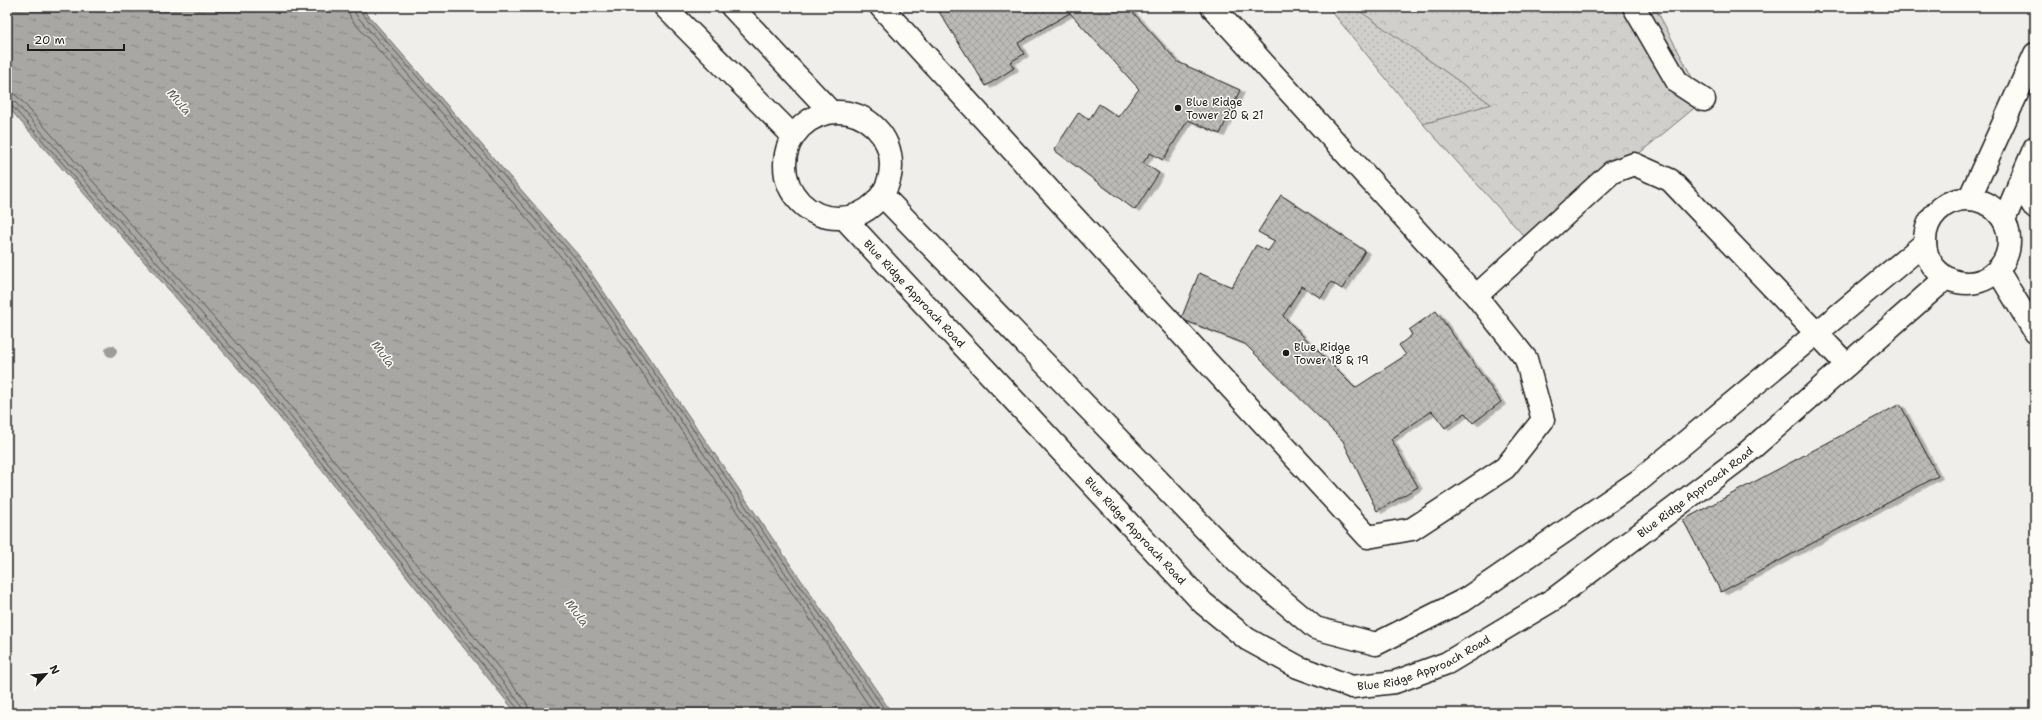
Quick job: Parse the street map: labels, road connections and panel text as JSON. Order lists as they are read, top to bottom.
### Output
{
  "streets": {
    "street": ["Blue Ridge Approach Road"]
  },
  "water": ["Mula"],
  "places": ["Blue Ridge Tower 20 & 21", "Blue Ridge Tower 18 & 19"],
  "scale_bar": "20 m",
  "north": "top right"
}
